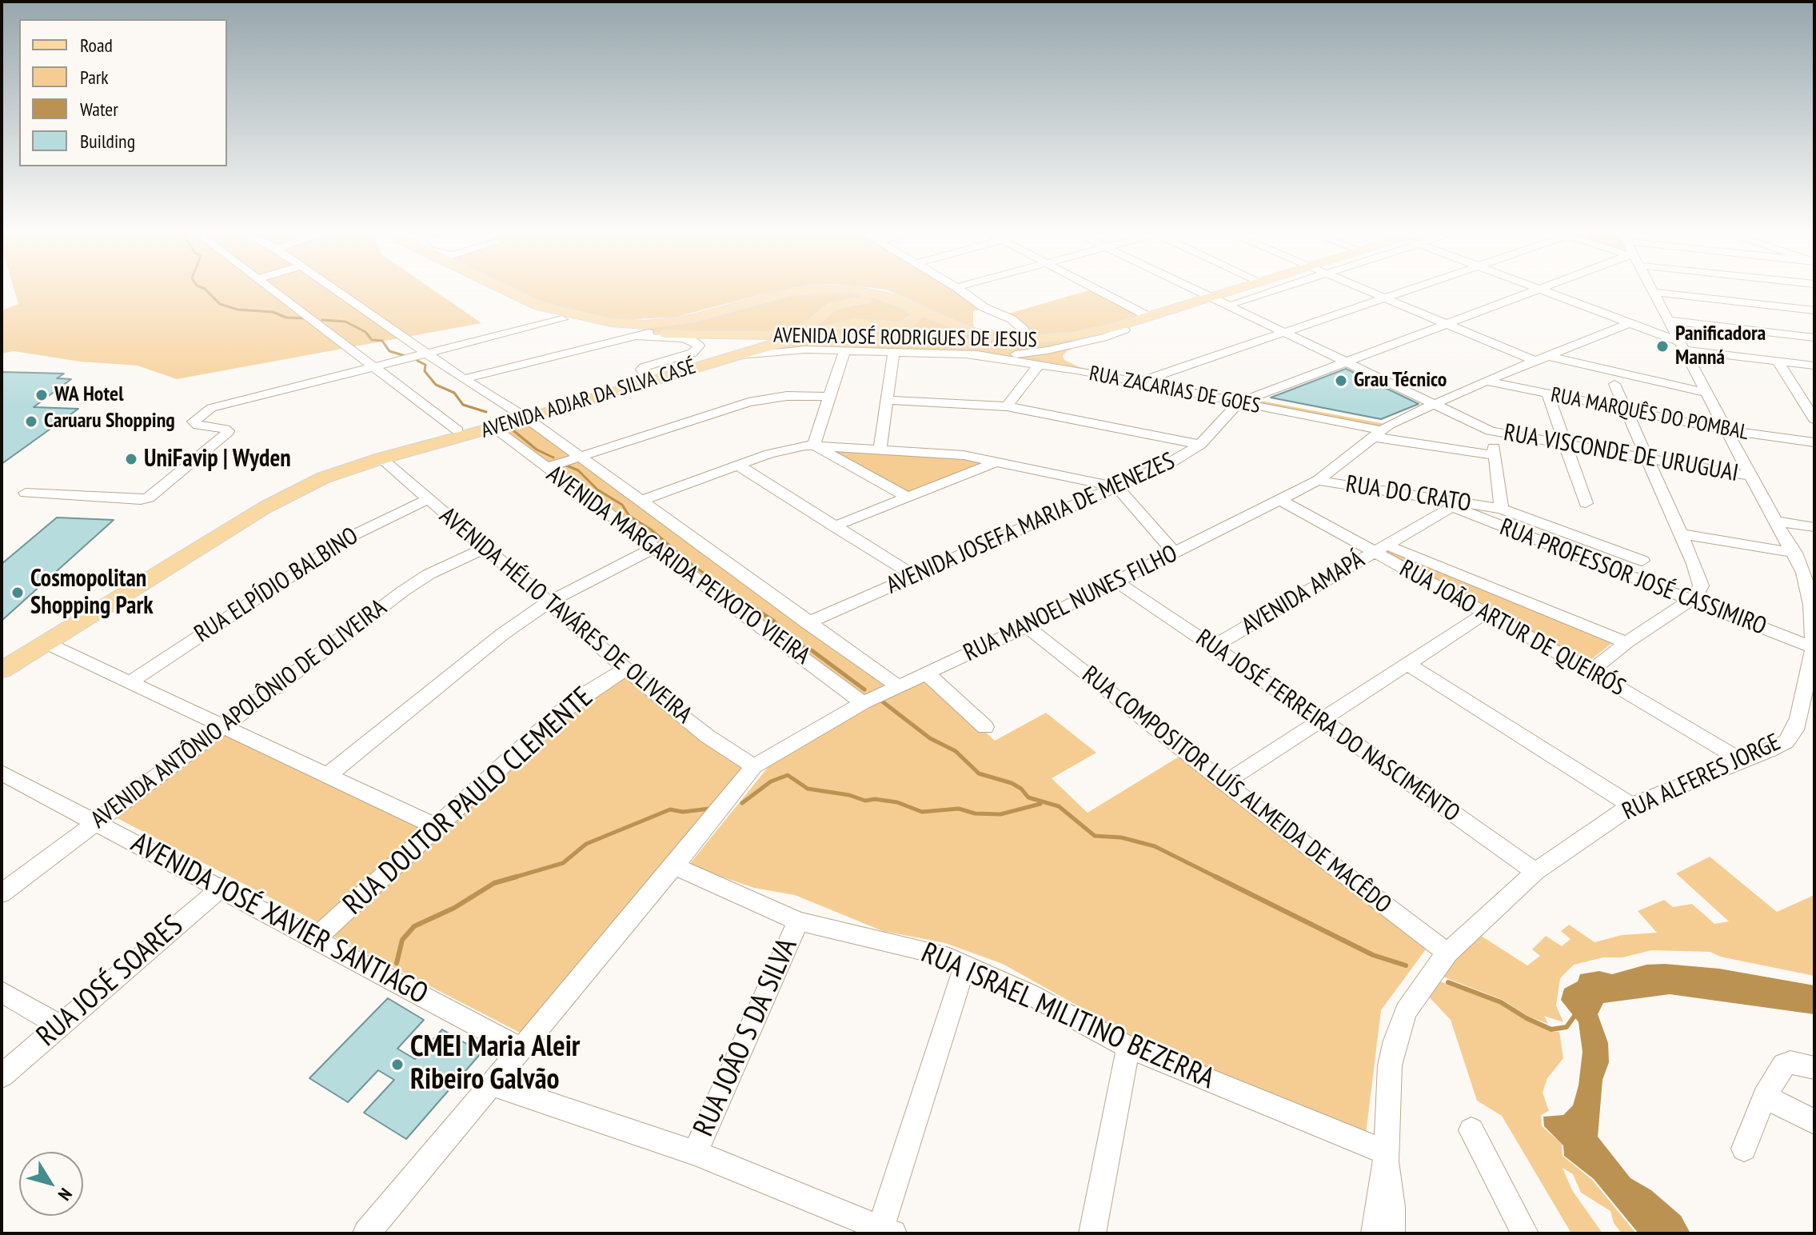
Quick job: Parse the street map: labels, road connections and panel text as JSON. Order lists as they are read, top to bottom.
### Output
{
  "streets": {
    "main road": ["AVENIDA JOSÉ RODRIGUES DE JESUS", "AVENIDA ADJAR DA SILVA CASÉ"],
    "street": [
      "RUA ZACARIAS DE GOES",
      "RUA MARQUÊS DO POMBAL",
      "RUA VISCONDE DE URUGUAI",
      "RUA DO CRATO",
      "AVENIDA JOSEFA MARIA DE MENEZES",
      "AVENIDA MARGARIDA PEIXOTO VIEIRA",
      "RUA PROFESSOR JOSÉ CASSIMIRO",
      "RUA ELPÍDIO BALBINO",
      "AVENIDA AMAPÁ",
      "RUA MANOEL NUNES FILHO",
      "AVENIDA HÉLIO TAVÁRES DE OLIVEIRA",
      "RUA JOÃO ARTUR DE QUEIRÓS",
      "AVENIDA ANTÔNIO APOLÔNIO DE OLIVEIRA",
      "RUA JOSÉ FERREIRA DO NASCIMENTO",
      "RUA ALFERES JORGE",
      "RUA COMPOSITOR LUÍS ALMEIDA DE MACÊDO",
      "RUA DOUTOR PAULO CLEMENTE",
      "AVENIDA JOSÉ XAVIER SANTIAGO",
      "RUA JOSÉ SOARES",
      "RUA ISRAEL MILITINO BEZERRA",
      "RUA JOÃO S DA SILVA"
    ]
  },
  "crossings": [
    ["AVENIDA JOSÉ RODRIGUES DE JESUS", "AVENIDA ADJAR DA SILVA CASÉ"],
    ["AVENIDA JOSÉ RODRIGUES DE JESUS", "RUA VISCONDE DE URUGUAI"],
    ["RUA ZACARIAS DE GOES", "AVENIDA JOSEFA MARIA DE MENEZES"],
    ["RUA ZACARIAS DE GOES", "RUA MANOEL NUNES FILHO"],
    ["AVENIDA ADJAR DA SILVA CASÉ", "AVENIDA MARGARIDA PEIXOTO VIEIRA"],
    ["AVENIDA ADJAR DA SILVA CASÉ", "AVENIDA HÉLIO TAVÁRES DE OLIVEIRA"],
    ["RUA MARQUÊS DO POMBAL", "RUA MANOEL NUNES FILHO"],
    ["RUA MARQUÊS DO POMBAL", "RUA ALFERES JORGE"],
    ["RUA VISCONDE DE URUGUAI", "RUA MANOEL NUNES FILHO"],
    ["RUA VISCONDE DE URUGUAI", "RUA ALFERES JORGE"],
    ["RUA DO CRATO", "RUA PROFESSOR JOSÉ CASSIMIRO"],
    ["RUA DO CRATO", "AVENIDA AMAPÁ"],
    ["RUA DO CRATO", "RUA MANOEL NUNES FILHO"],
    ["AVENIDA JOSEFA MARIA DE MENEZES", "AVENIDA MARGARIDA PEIXOTO VIEIRA"],
    ["AVENIDA MARGARIDA PEIXOTO VIEIRA", "RUA MANOEL NUNES FILHO"],
    ["RUA PROFESSOR JOSÉ CASSIMIRO", "AVENIDA AMAPÁ"],
    ["RUA PROFESSOR JOSÉ CASSIMIRO", "RUA ALFERES JORGE"],
    ["RUA ELPÍDIO BALBINO", "AVENIDA HÉLIO TAVÁRES DE OLIVEIRA"],
    ["AVENIDA AMAPÁ", "RUA JOÃO ARTUR DE QUEIRÓS"],
    ["AVENIDA AMAPÁ", "RUA JOSÉ FERREIRA DO NASCIMENTO"],
    ["RUA MANOEL NUNES FILHO", "AVENIDA HÉLIO TAVÁRES DE OLIVEIRA"],
    ["RUA MANOEL NUNES FILHO", "RUA JOÃO ARTUR DE QUEIRÓS"],
    ["RUA MANOEL NUNES FILHO", "RUA JOSÉ FERREIRA DO NASCIMENTO"],
    ["RUA MANOEL NUNES FILHO", "RUA COMPOSITOR LUÍS ALMEIDA DE MACÊDO"],
    ["AVENIDA HÉLIO TAVÁRES DE OLIVEIRA", "AVENIDA ANTÔNIO APOLÔNIO DE OLIVEIRA"],
    ["AVENIDA HÉLIO TAVÁRES DE OLIVEIRA", "RUA DOUTOR PAULO CLEMENTE"],
    ["RUA JOÃO ARTUR DE QUEIRÓS", "RUA ALFERES JORGE"],
    ["AVENIDA ANTÔNIO APOLÔNIO DE OLIVEIRA", "AVENIDA JOSÉ XAVIER SANTIAGO"],
    ["RUA JOSÉ FERREIRA DO NASCIMENTO", "RUA ALFERES JORGE"],
    ["RUA ALFERES JORGE", "RUA COMPOSITOR LUÍS ALMEIDA DE MACÊDO"],
    ["RUA ALFERES JORGE", "RUA ISRAEL MILITINO BEZERRA"],
    ["RUA DOUTOR PAULO CLEMENTE", "AVENIDA JOSÉ XAVIER SANTIAGO"],
    ["AVENIDA JOSÉ XAVIER SANTIAGO", "RUA JOSÉ SOARES"],
    ["RUA ISRAEL MILITINO BEZERRA", "RUA JOÃO S DA SILVA"]
  ],
  "places": [
    "Panificadora Manná",
    "Grau Técnico",
    "WA Hotel",
    "Caruaru Shopping",
    "UniFavip | Wyden",
    "Cosmopolitan Shopping Park",
    "CMEI Maria Aleir Ribeiro Galvão"
  ],
  "legend": [
    "Road",
    "Park",
    "Water",
    "Building"
  ],
  "north": "bottom right"
}
